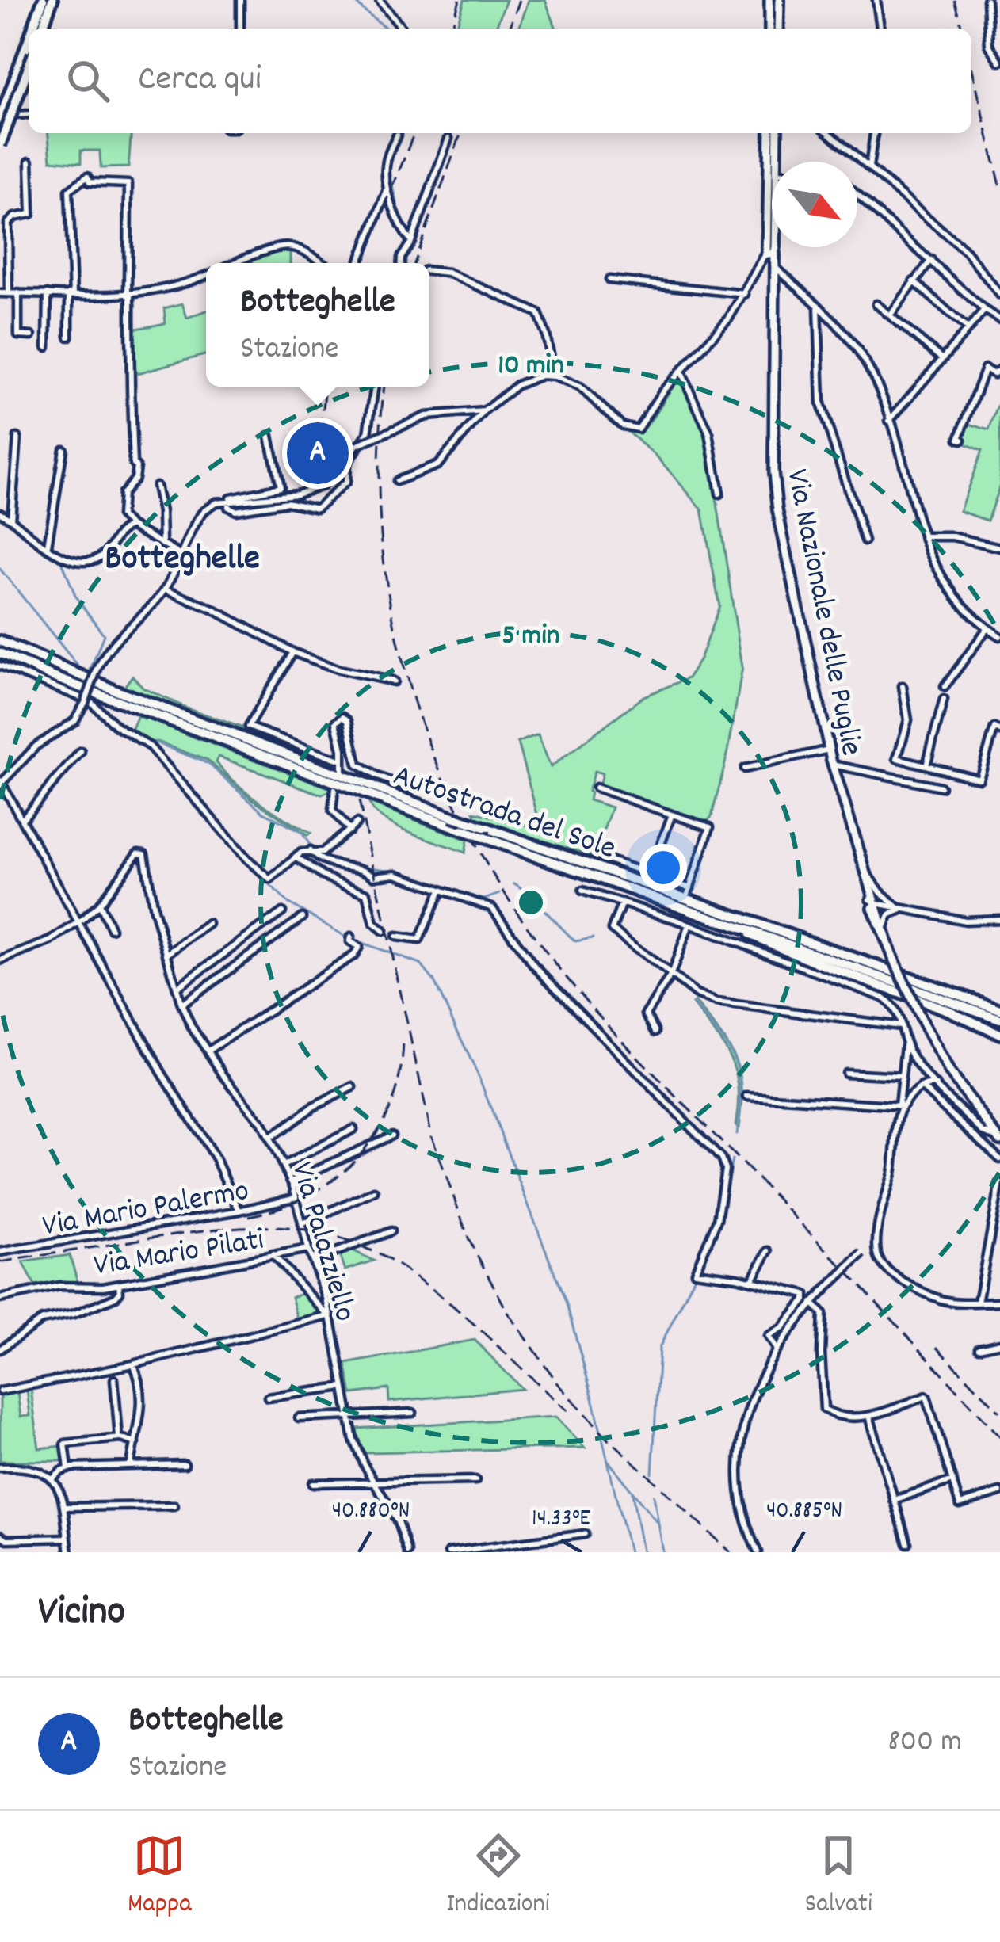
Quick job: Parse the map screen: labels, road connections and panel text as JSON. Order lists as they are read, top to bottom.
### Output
{
  "streets": {
    "highway": ["Autostrada del Sole"],
    "main road": ["Via Nazionale delle Puglie"],
    "street": ["Via Mario Palermo", "Via Palazziello", "Via Mario Pilati"]
  },
  "crossings": [
    ["Via Mario Palermo", "Via Palazziello"],
    ["Via Palazziello", "Via Mario Pilati"]
  ],
  "districts": ["Botteghelle"],
  "north": "bottom right",
  "page": {
    "search": "Cerca qui",
    "popup": ["Botteghelle", "Stazione"],
    "pins": "A",
    "heading": "Vicino",
    "list": [
      {
        "mark": "A",
        "name": "Botteghelle",
        "note": "Stazione",
        "value": "800 m"
      }
    ],
    "nav": ["Mappa", "Indicazioni", "Salvati"]
  },
  "coordinates": ["40.880°N", "40.885°N", "14.33°E"],
  "rings": ["10 min", "5 min"]
}
